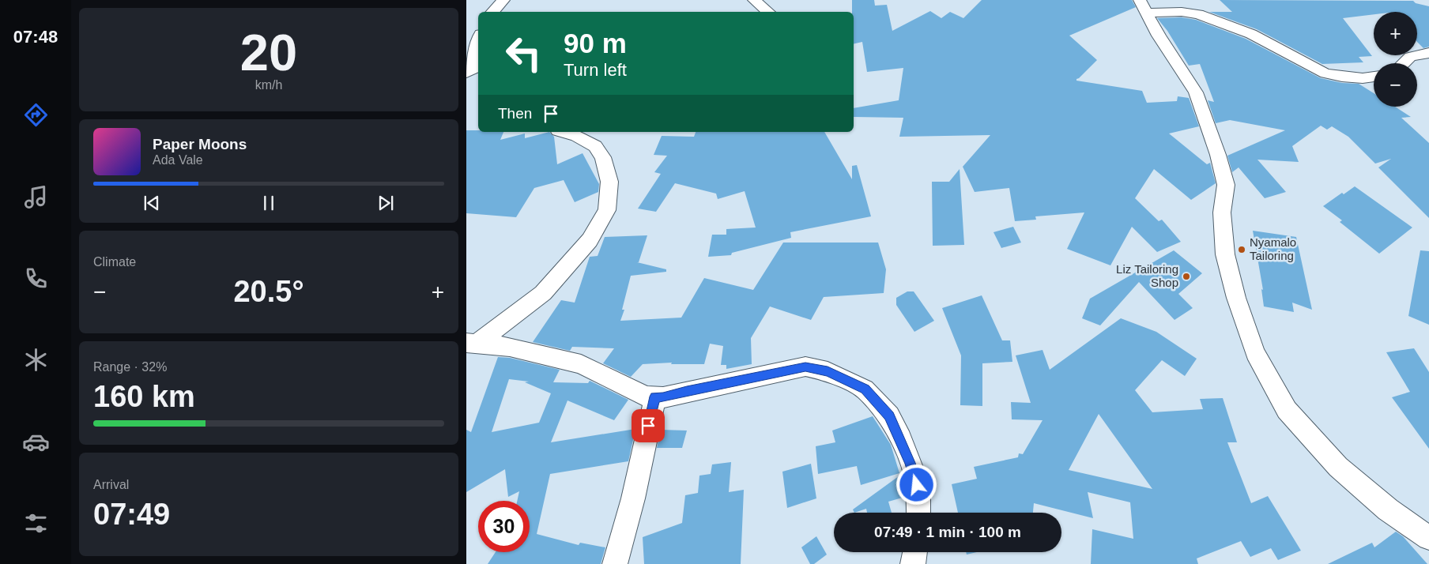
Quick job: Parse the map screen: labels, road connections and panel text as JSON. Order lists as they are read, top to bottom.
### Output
{
  "places": ["Nyamalo Tailoring", "Liz Tailoring Shop"],
  "page": {
    "tabs": "07:48",
    "tile": [
      ["20", "km/h"],
      "Climate",
      ["Range · 32%", "160 km"],
      ["Arrival", "07:49"]
    ],
    "map_buttons": ["+", "−"],
    "turn": ["90 m", "Turn left"],
    "then": "Then",
    "song": ["Paper Moons", "Ada Vale"],
    "heat": ["−", "20.5°", "+"],
    "limit": "30",
    "trip": "07:49 · 1 min · 100 m"
  }
}
